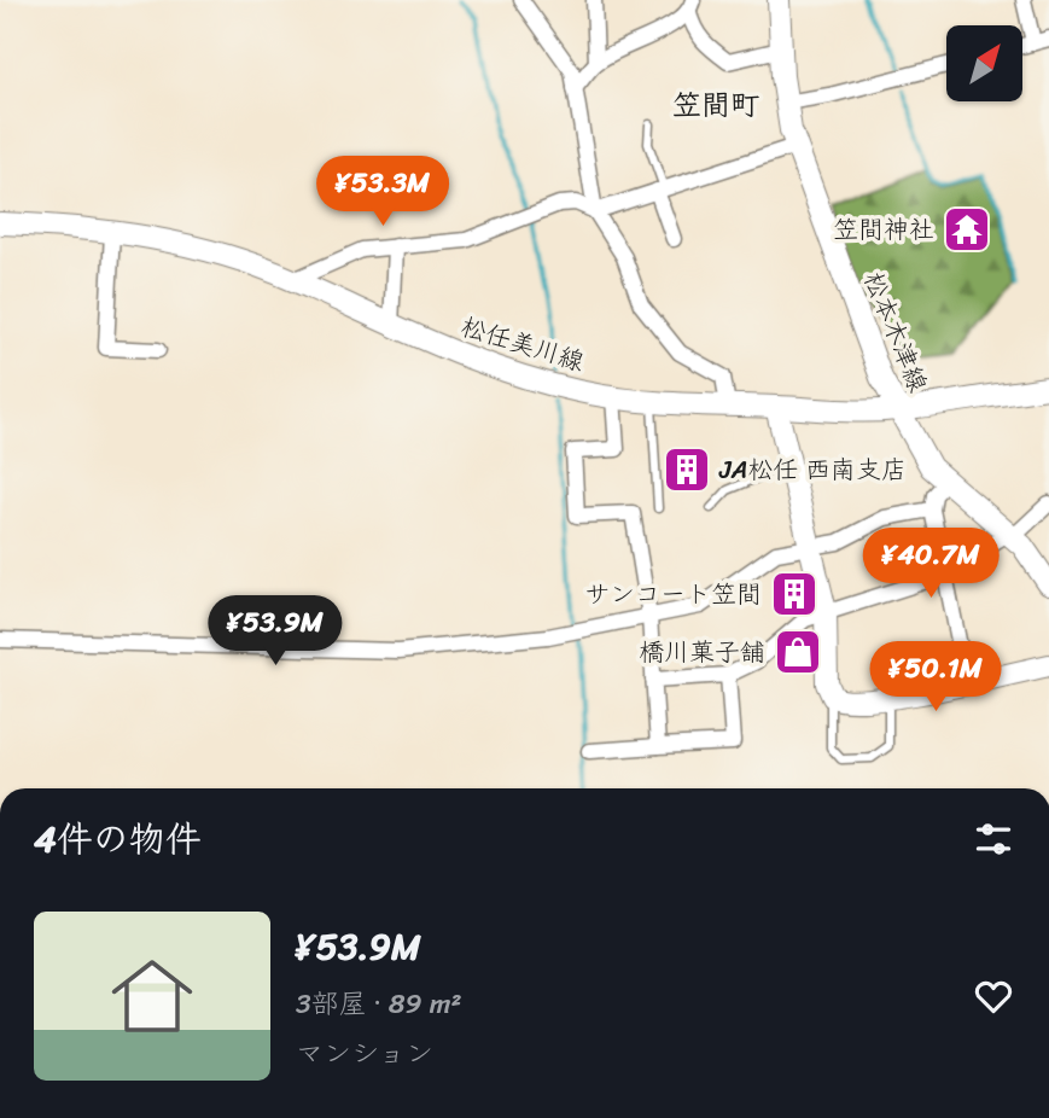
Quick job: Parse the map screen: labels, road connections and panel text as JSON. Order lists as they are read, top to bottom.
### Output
{
  "streets": {
    "main road": ["松本木津線", "松任美川線"]
  },
  "crossings": [
    ["松本木津線", "松任美川線"]
  ],
  "districts": ["笠間町"],
  "places": {
    "temple": ["笠間神社"],
    "building": ["JA松任 西南支店", "サンコート笠間"],
    "shop": ["橋川菓子舗"]
  },
  "north": "top right",
  "page": {
    "price": [
      "¥53.3M",
      "¥40.7M",
      "¥53.9M",
      "¥50.1M"
    ],
    "heading": "4件の物件",
    "list": [
      {
        "name": "¥53.9M",
        "note": "3部屋 · 89 m² · マンション"
      }
    ]
  }
}
